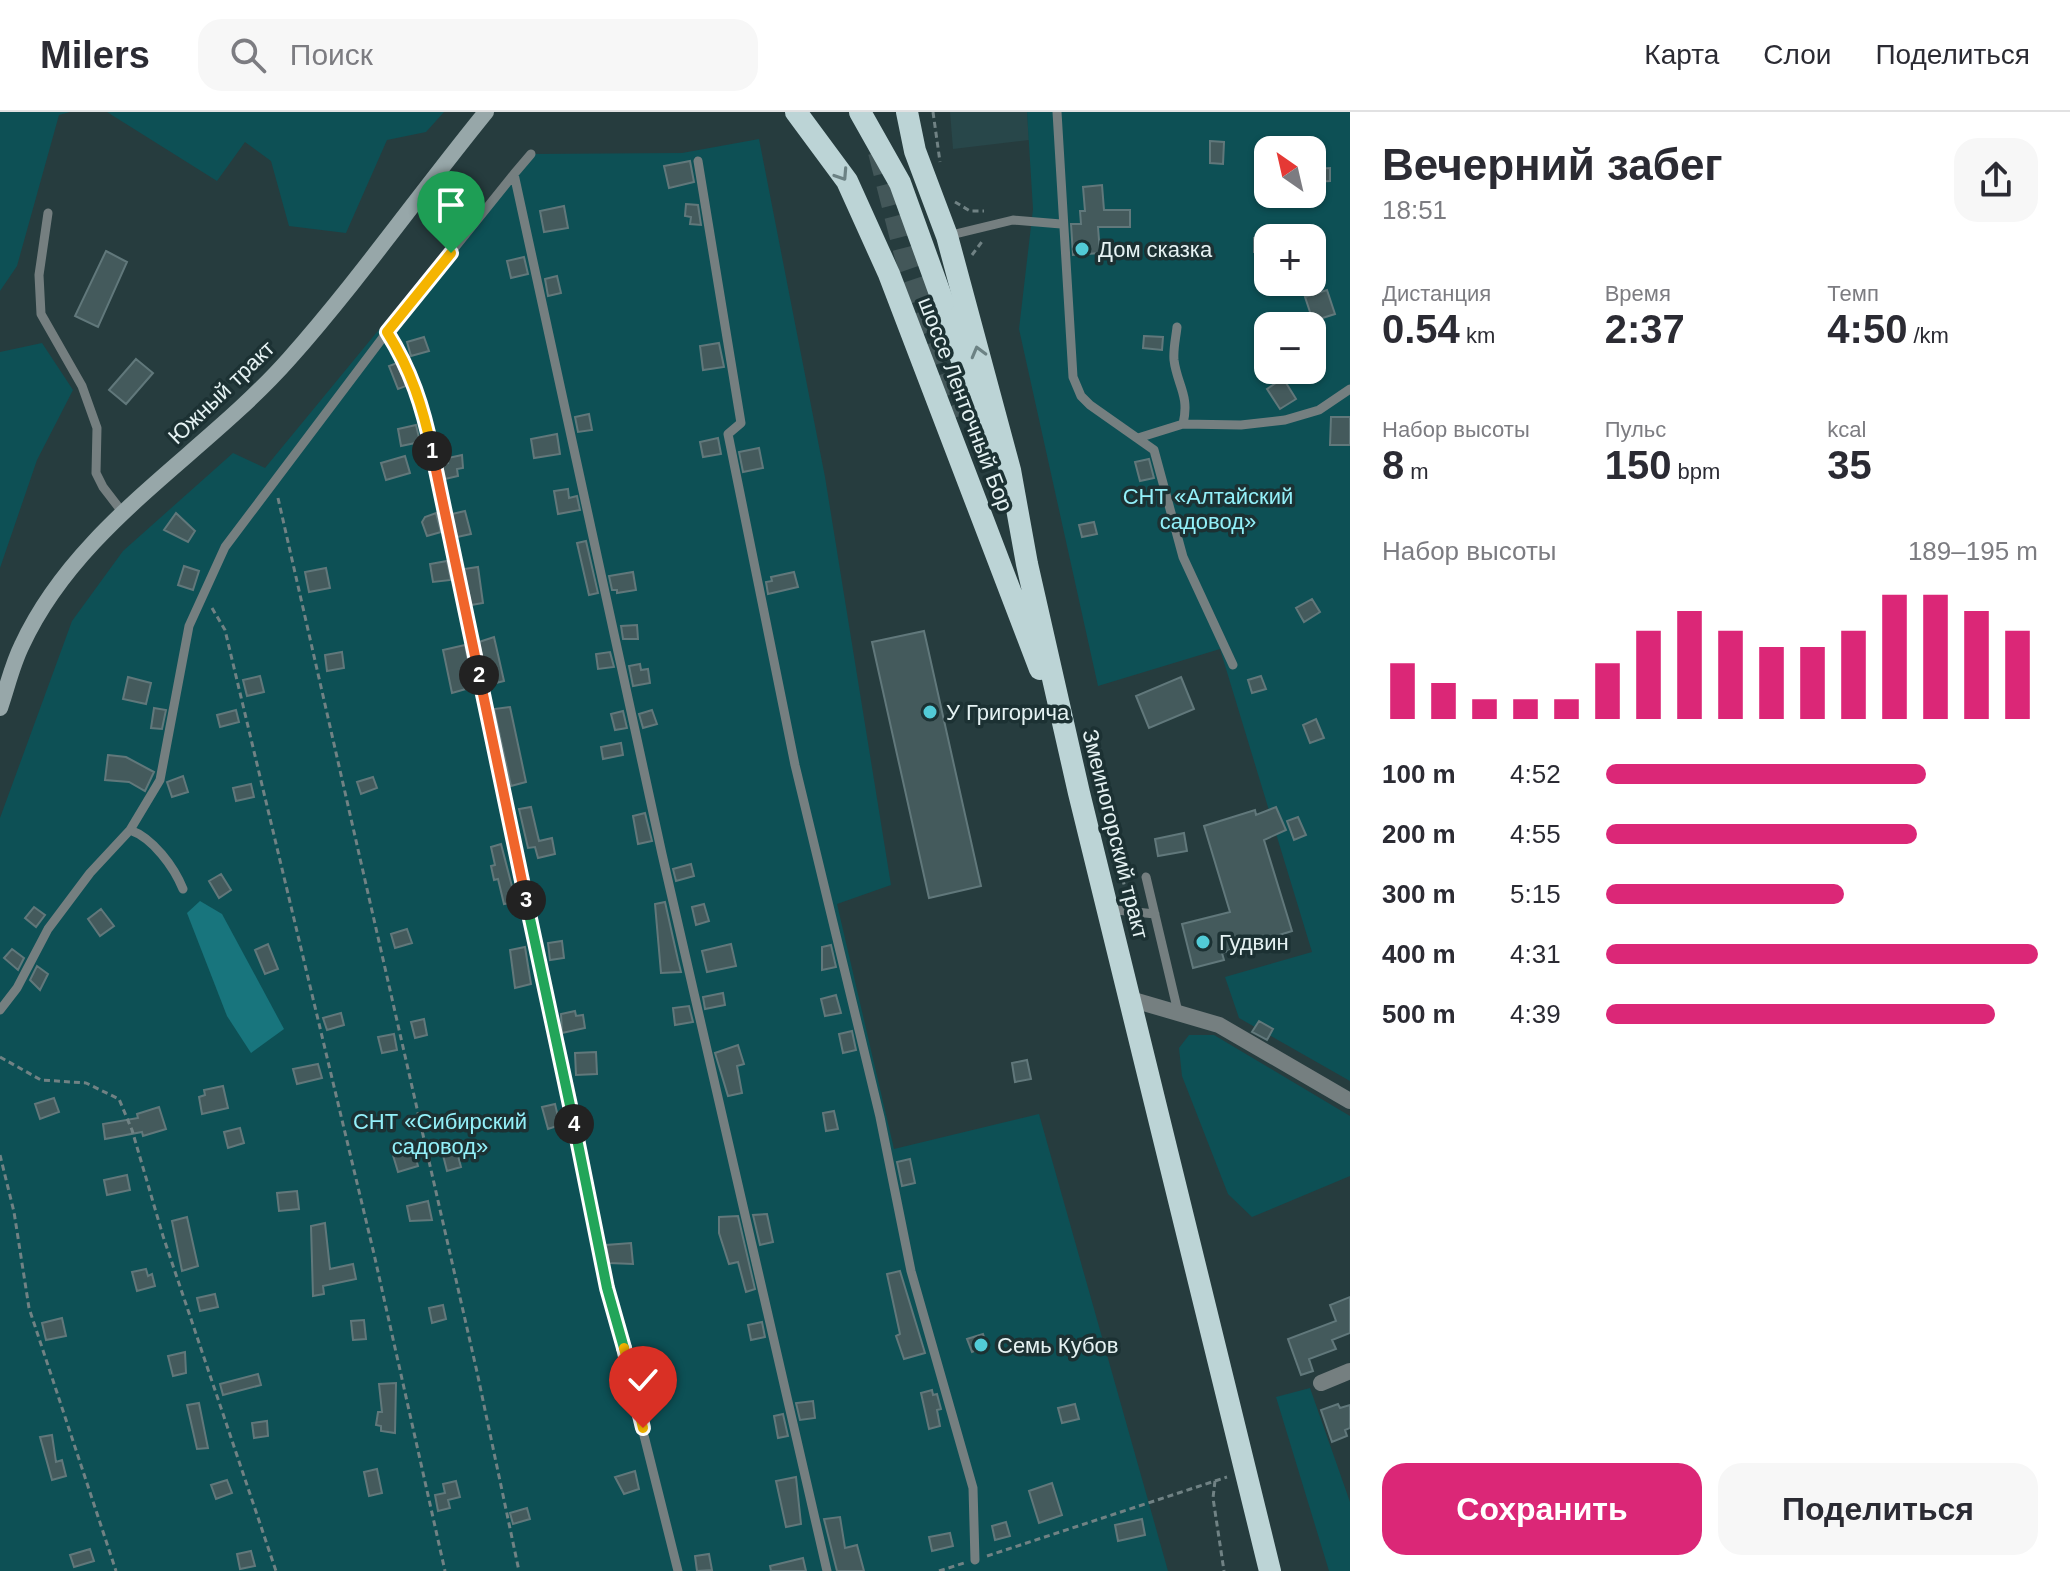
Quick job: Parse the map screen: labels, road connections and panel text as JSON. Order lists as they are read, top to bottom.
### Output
{
  "streets": {
    "highway": ["шоссе Ленточный Бор", "Змеиногорский тракт"],
    "main road": ["Южный тракт"]
  },
  "crossings": [
    ["шоссе Ленточный Бор", "Змеиногорский тракт"]
  ],
  "parks": ["СНТ «Алтайский садовод»", "СНТ «Сибирский садовод»"],
  "places": [
    "Дом сказка",
    "У Григорича",
    "Гудвин",
    "Семь Кубов"
  ],
  "north": "top left",
  "page": {
    "header": "Milers",
    "search": "Поиск",
    "nav": ["Карта", "Слои", "Поделиться"],
    "heading": ["Вечерний забег", "18:51"],
    "map_buttons": ["+", "−"],
    "stats": [
      ["Дистанция", "0.54 km"],
      ["Время", "2:37"],
      ["Темп", "4:50 /km"],
      ["Набор высоты", "8 m"],
      ["Пульс", "150 bpm"],
      ["kcal", "35"]
    ],
    "pins": [
      "1",
      "2",
      "3",
      "4"
    ],
    "chart": ["Набор высоты", "189–195 m"],
    "list": [
      {
        "name": "100 m",
        "note": "4:52"
      },
      {
        "name": "200 m",
        "note": "4:55"
      },
      {
        "name": "300 m",
        "note": "5:15"
      },
      {
        "name": "400 m",
        "note": "4:31"
      },
      {
        "name": "500 m",
        "note": "4:39"
      }
    ],
    "buttons": ["Сохранить", "Поделиться"]
  }
}
